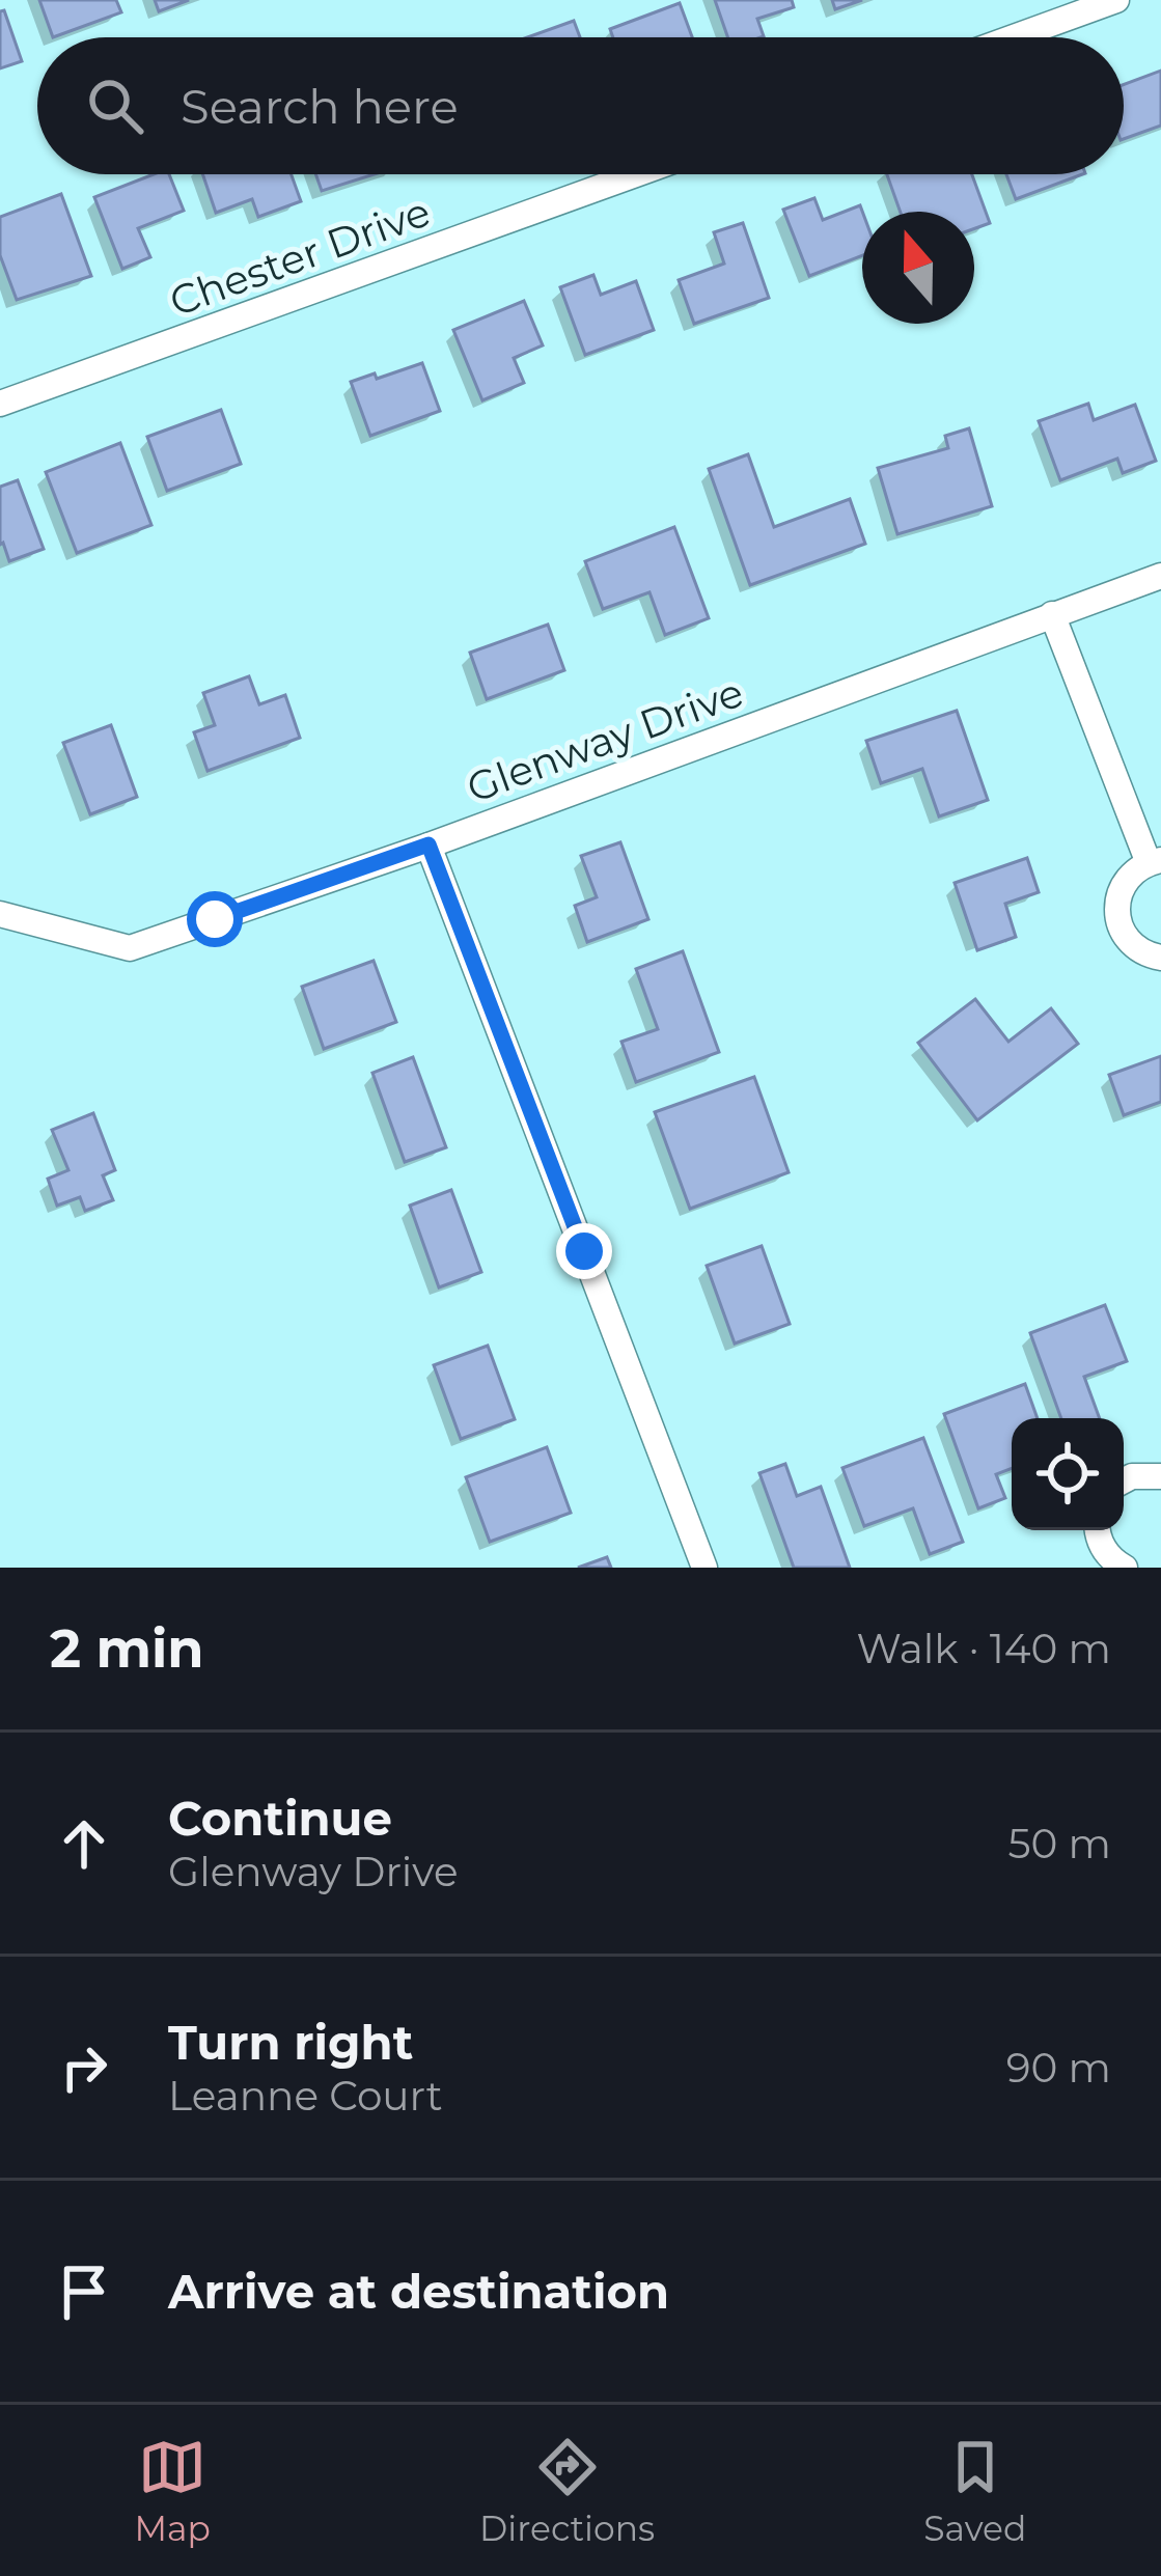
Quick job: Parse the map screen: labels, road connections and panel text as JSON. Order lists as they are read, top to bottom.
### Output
{
  "streets": {
    "street": ["Chester Drive", "Glenway Drive"]
  },
  "north": "top",
  "page": {
    "search": "Search here",
    "heading": ["2 min", "Walk · 140 m"],
    "list": [
      ["Continue", "Glenway Drive", "50 m"],
      ["Turn right", "Leanne Court", "90 m"],
      "Arrive at destination"
    ],
    "nav": ["Map", "Directions", "Saved"]
  }
}
